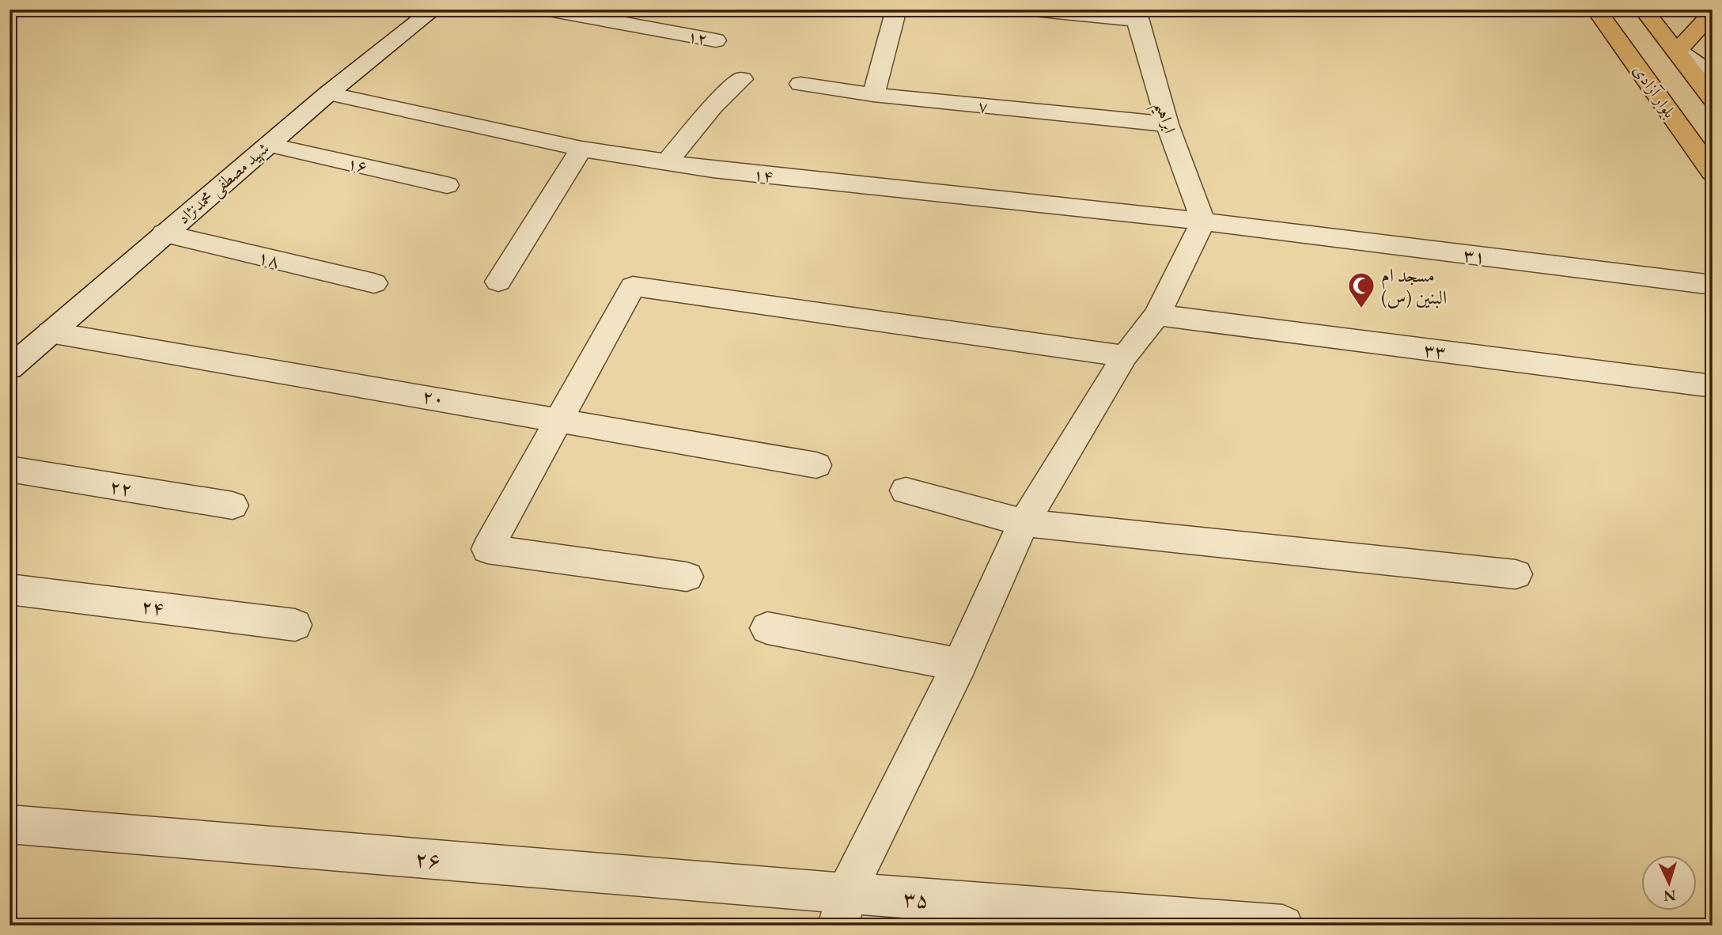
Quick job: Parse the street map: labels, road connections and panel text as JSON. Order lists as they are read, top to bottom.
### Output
{
  "streets": {
    "main road": ["بلوار آزادی"],
    "street": [
      "۱۲",
      "۷",
      "ابراهیم",
      "۱۶",
      "۱۴",
      "شهید مصطفی محمدنژاد",
      "۳۱",
      "۱۸",
      "۳۳",
      "۲۰",
      "۲۲",
      "۲۴",
      "۲۶",
      "۳۵"
    ]
  },
  "crossings": [
    ["۷", "ابراهیم"],
    ["ابراهیم", "۱۴"],
    ["ابراهیم", "۳۱"],
    ["۱۶", "شهید مصطفی محمدنژاد"],
    ["۱۴", "شهید مصطفی محمدنژاد"],
    ["۱۴", "۳۱"],
    ["شهید مصطفی محمدنژاد", "۱۸"],
    ["شهید مصطفی محمدنژاد", "۲۰"],
    ["۲۶", "۳۵"]
  ],
  "places": {
    "mosque": ["مسجد ام البنین (س)"]
  },
  "north": "bottom"
}
